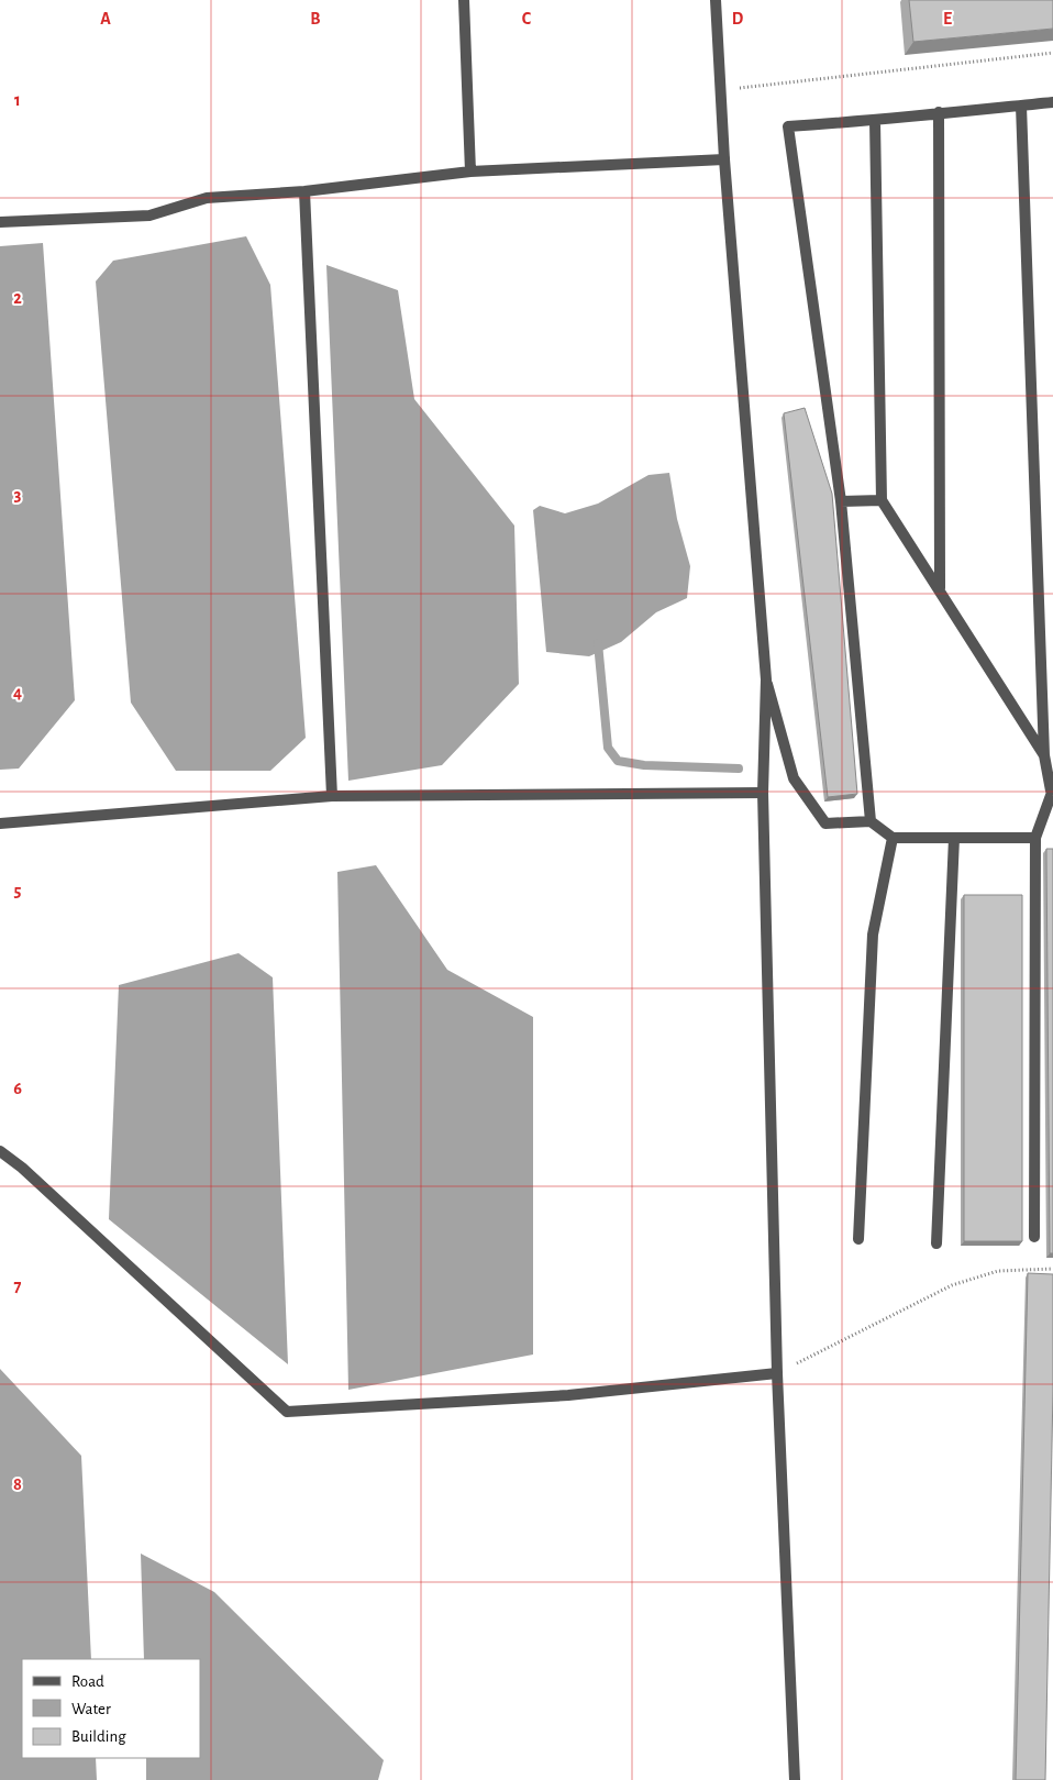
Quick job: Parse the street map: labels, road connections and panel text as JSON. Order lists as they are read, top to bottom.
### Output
{
  "legend": ["Road", "Water", "Building"],
  "grid": {
    "columns": [
      "A",
      "B",
      "C",
      "D",
      "E"
    ],
    "rows": [
      "1",
      "2",
      "3",
      "4",
      "5",
      "6",
      "7",
      "8"
    ]
  }
}
